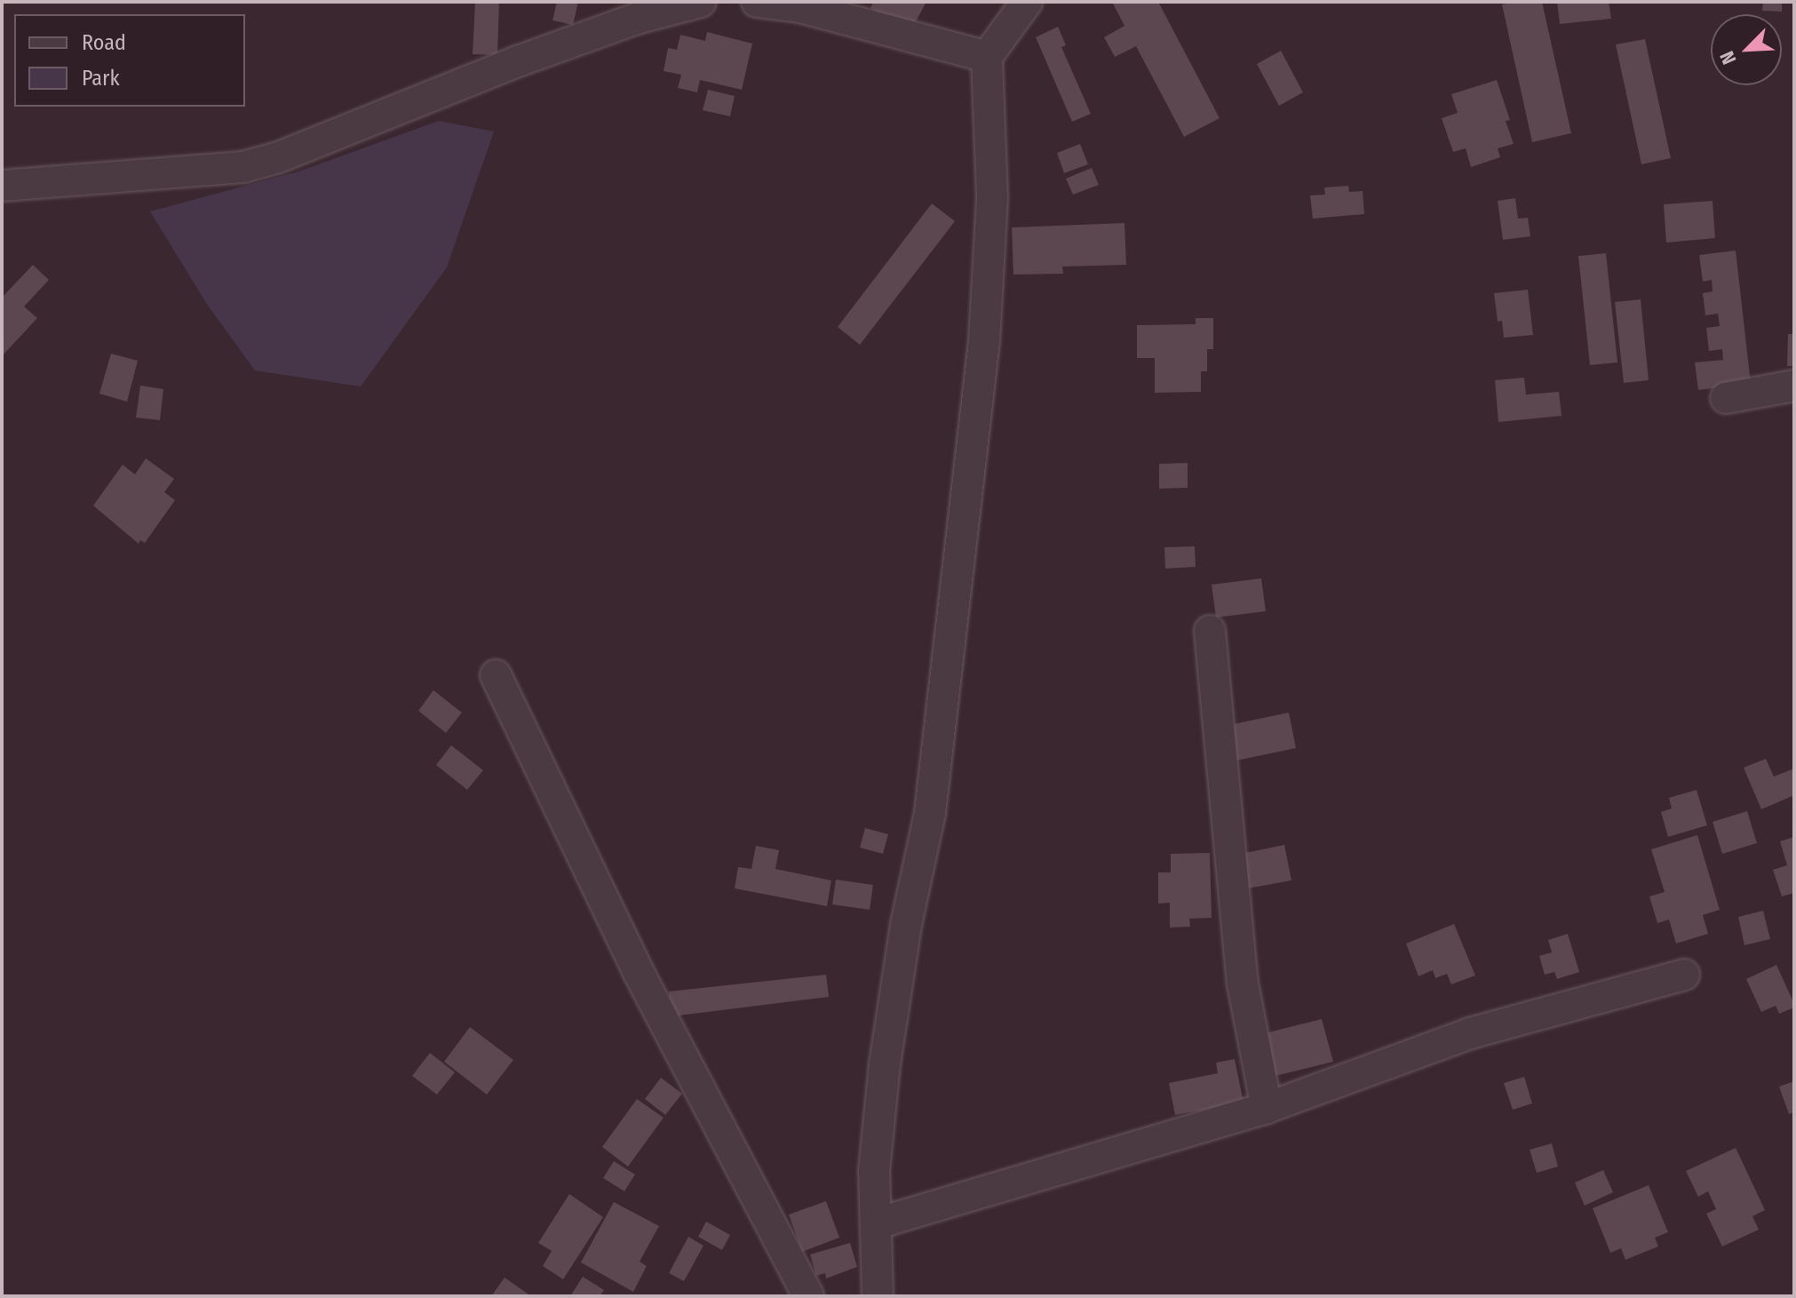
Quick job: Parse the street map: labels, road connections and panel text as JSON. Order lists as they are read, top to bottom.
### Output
{
  "legend": ["Road", "Park"],
  "north": "bottom left"
}
